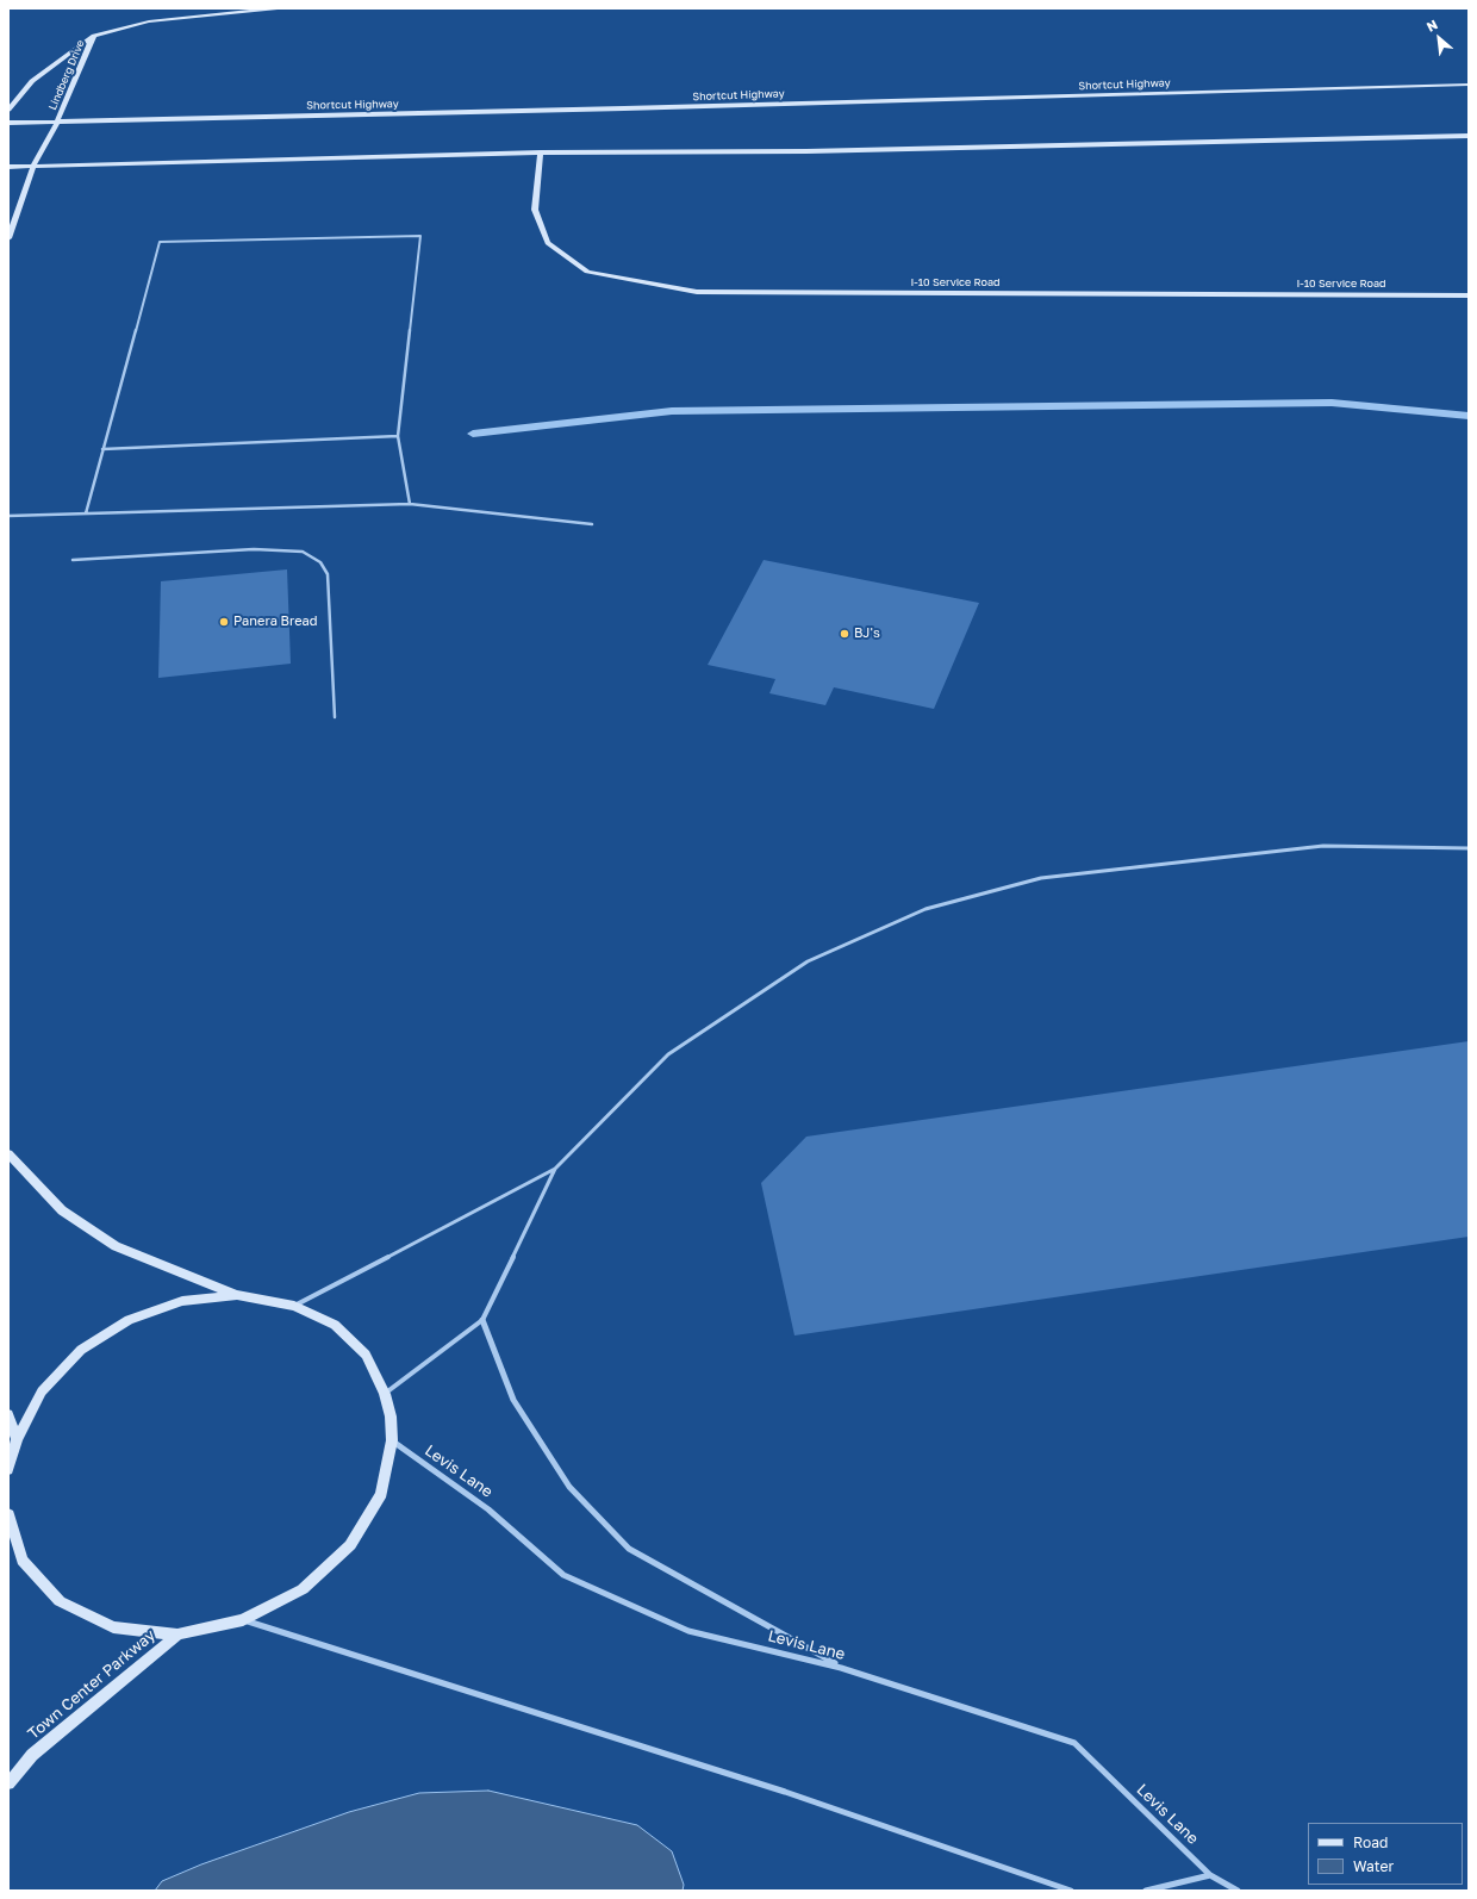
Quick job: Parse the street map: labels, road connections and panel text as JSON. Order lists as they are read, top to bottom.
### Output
{
  "streets": {
    "main road": [
      "Lindberg Drive",
      "Shortcut Highway",
      "I-10 Service Road",
      "Town Center Parkway"
    ],
    "street": ["Levis Lane"]
  },
  "crossings": [
    ["Lindberg Drive", "Shortcut Highway"]
  ],
  "places": ["Panera Bread", "BJ's"],
  "legend": ["Road", "Water"],
  "north": "top left"
}
